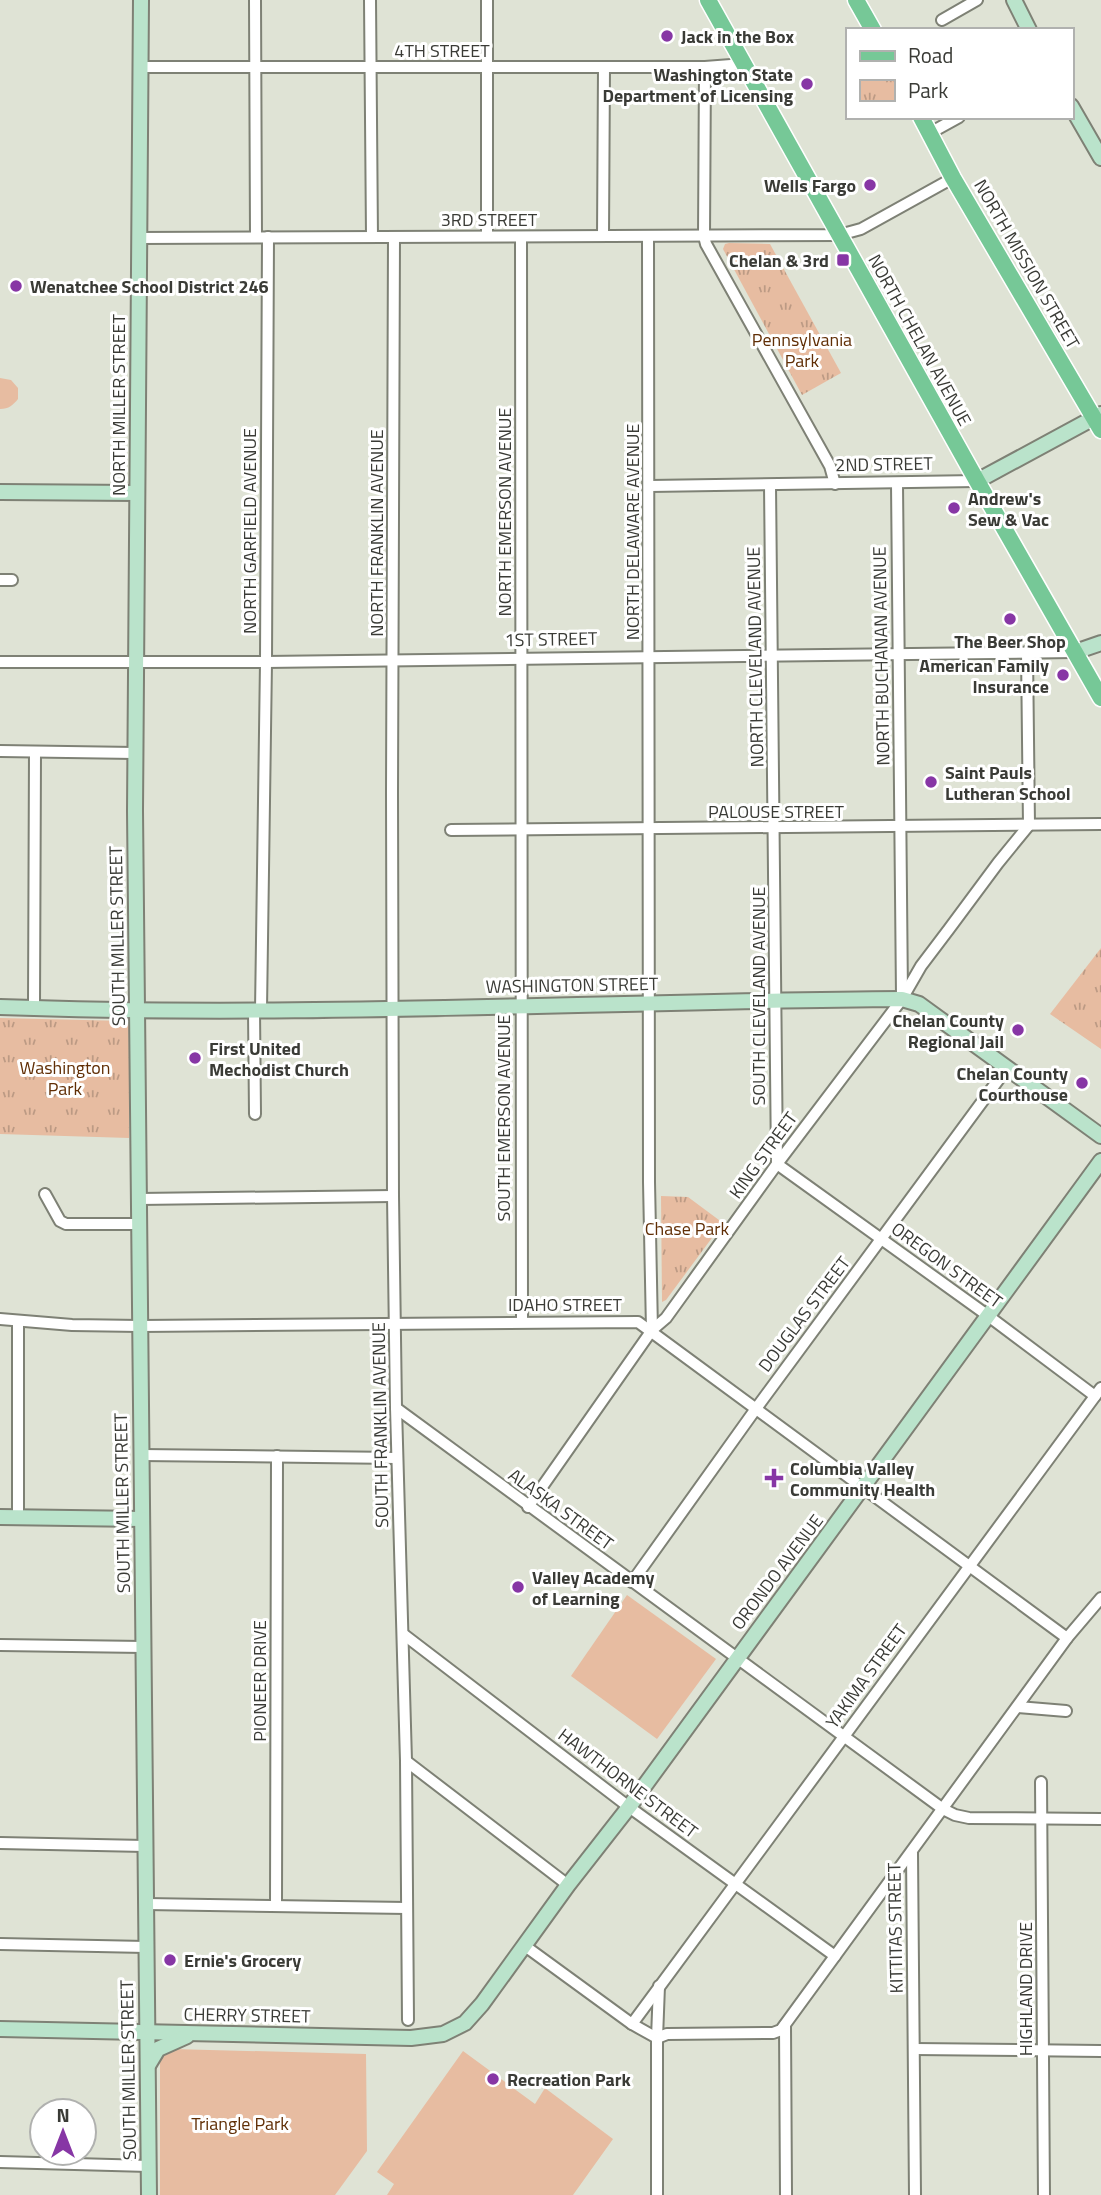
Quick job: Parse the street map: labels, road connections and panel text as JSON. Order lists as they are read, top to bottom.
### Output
{
  "streets": {
    "main road": [
      "NORTH MISSION STREET",
      "NORTH CHELAN AVENUE",
      "NORTH MILLER STREET",
      "2ND STREET",
      "1ST STREET",
      "SOUTH MILLER STREET",
      "WASHINGTON STREET",
      "ORONDO AVENUE",
      "CHERRY STREET"
    ],
    "street": [
      "4TH STREET",
      "3RD STREET",
      "NORTH EMERSON AVENUE",
      "NORTH GARFIELD AVENUE",
      "NORTH DELAWARE AVENUE",
      "NORTH FRANKLIN AVENUE",
      "NORTH BUCHANAN AVENUE",
      "NORTH CLEVELAND AVENUE",
      "PALOUSE STREET",
      "SOUTH CLEVELAND AVENUE",
      "SOUTH EMERSON AVENUE",
      "KING STREET",
      "OREGON STREET",
      "IDAHO STREET",
      "DOUGLAS STREET",
      "SOUTH FRANKLIN AVENUE",
      "ALASKA STREET",
      "YAKIMA STREET",
      "PIONEER DRIVE",
      "HAWTHORNE STREET",
      "KITTITAS STREET",
      "HIGHLAND DRIVE"
    ]
  },
  "crossings": [
    ["4TH STREET", "NORTH CHELAN AVENUE"],
    ["4TH STREET", "NORTH MILLER STREET"],
    ["4TH STREET", "NORTH GARFIELD AVENUE"],
    ["3RD STREET", "NORTH MISSION STREET"],
    ["3RD STREET", "NORTH CHELAN AVENUE"],
    ["3RD STREET", "NORTH MILLER STREET"],
    ["3RD STREET", "NORTH EMERSON AVENUE"],
    ["3RD STREET", "NORTH GARFIELD AVENUE"],
    ["3RD STREET", "NORTH DELAWARE AVENUE"],
    ["3RD STREET", "NORTH FRANKLIN AVENUE"],
    ["NORTH MISSION STREET", "2ND STREET"],
    ["NORTH CHELAN AVENUE", "2ND STREET"],
    ["NORTH CHELAN AVENUE", "1ST STREET"],
    ["NORTH MILLER STREET", "1ST STREET"],
    ["NORTH MILLER STREET", "SOUTH MILLER STREET"],
    ["2ND STREET", "NORTH DELAWARE AVENUE"],
    ["2ND STREET", "NORTH BUCHANAN AVENUE"],
    ["2ND STREET", "NORTH CLEVELAND AVENUE"],
    ["NORTH EMERSON AVENUE", "1ST STREET"],
    ["NORTH EMERSON AVENUE", "PALOUSE STREET"],
    ["NORTH EMERSON AVENUE", "SOUTH EMERSON AVENUE"],
    ["NORTH GARFIELD AVENUE", "1ST STREET"],
    ["NORTH GARFIELD AVENUE", "WASHINGTON STREET"],
    ["NORTH DELAWARE AVENUE", "1ST STREET"],
    ["NORTH DELAWARE AVENUE", "PALOUSE STREET"],
    ["NORTH DELAWARE AVENUE", "WASHINGTON STREET"],
    ["NORTH DELAWARE AVENUE", "KING STREET"],
    ["NORTH DELAWARE AVENUE", "IDAHO STREET"],
    ["NORTH FRANKLIN AVENUE", "1ST STREET"],
    ["NORTH FRANKLIN AVENUE", "SOUTH FRANKLIN AVENUE"],
    ["1ST STREET", "NORTH BUCHANAN AVENUE"],
    ["1ST STREET", "NORTH CLEVELAND AVENUE"],
    ["NORTH BUCHANAN AVENUE", "PALOUSE STREET"],
    ["NORTH BUCHANAN AVENUE", "WASHINGTON STREET"],
    ["NORTH BUCHANAN AVENUE", "KING STREET"],
    ["NORTH CLEVELAND AVENUE", "PALOUSE STREET"],
    ["NORTH CLEVELAND AVENUE", "SOUTH CLEVELAND AVENUE"],
    ["PALOUSE STREET", "SOUTH CLEVELAND AVENUE"],
    ["PALOUSE STREET", "SOUTH EMERSON AVENUE"],
    ["PALOUSE STREET", "KING STREET"],
    ["SOUTH MILLER STREET", "WASHINGTON STREET"],
    ["SOUTH MILLER STREET", "IDAHO STREET"],
    ["SOUTH MILLER STREET", "CHERRY STREET"],
    ["WASHINGTON STREET", "SOUTH CLEVELAND AVENUE"],
    ["WASHINGTON STREET", "SOUTH EMERSON AVENUE"],
    ["WASHINGTON STREET", "KING STREET"],
    ["WASHINGTON STREET", "DOUGLAS STREET"],
    ["WASHINGTON STREET", "SOUTH FRANKLIN AVENUE"],
    ["SOUTH CLEVELAND AVENUE", "KING STREET"],
    ["SOUTH CLEVELAND AVENUE", "OREGON STREET"],
    ["SOUTH EMERSON AVENUE", "IDAHO STREET"],
    ["KING STREET", "OREGON STREET"],
    ["KING STREET", "IDAHO STREET"],
    ["KING STREET", "ALASKA STREET"],
    ["OREGON STREET", "DOUGLAS STREET"],
    ["OREGON STREET", "ORONDO AVENUE"],
    ["OREGON STREET", "YAKIMA STREET"],
    ["IDAHO STREET", "DOUGLAS STREET"],
    ["IDAHO STREET", "SOUTH FRANKLIN AVENUE"],
    ["IDAHO STREET", "ORONDO AVENUE"],
    ["IDAHO STREET", "YAKIMA STREET"],
    ["IDAHO STREET", "KITTITAS STREET"],
    ["DOUGLAS STREET", "ALASKA STREET"],
    ["SOUTH FRANKLIN AVENUE", "ALASKA STREET"],
    ["SOUTH FRANKLIN AVENUE", "HAWTHORNE STREET"],
    ["ALASKA STREET", "ORONDO AVENUE"],
    ["ALASKA STREET", "YAKIMA STREET"],
    ["ALASKA STREET", "KITTITAS STREET"],
    ["ORONDO AVENUE", "HAWTHORNE STREET"],
    ["ORONDO AVENUE", "CHERRY STREET"],
    ["YAKIMA STREET", "HAWTHORNE STREET"]
  ],
  "parks": [
    "Pennsylvania Park",
    "Washington Park",
    "Chase Park",
    "Triangle Park"
  ],
  "places": {
    "other": [
      "Jack in the Box",
      "Washington State Department of Licensing",
      "Wells Fargo",
      "Wenatchee School District 246",
      "Andrew's Sew & Vac",
      "The Beer Shop",
      "American Family Insurance",
      "Saint Pauls Lutheran School",
      "Chelan County Regional Jail",
      "First United Mechodist Church",
      "Chelan County Courthouse",
      "Valley Academy of Learning",
      "Ernie's Grocery",
      "Recreation Park"
    ],
    "transit": ["Chelan & 3rd"],
    "health": ["Columbia Valley Community Health"]
  },
  "legend": ["Road", "Park"],
  "north": "top"
}
